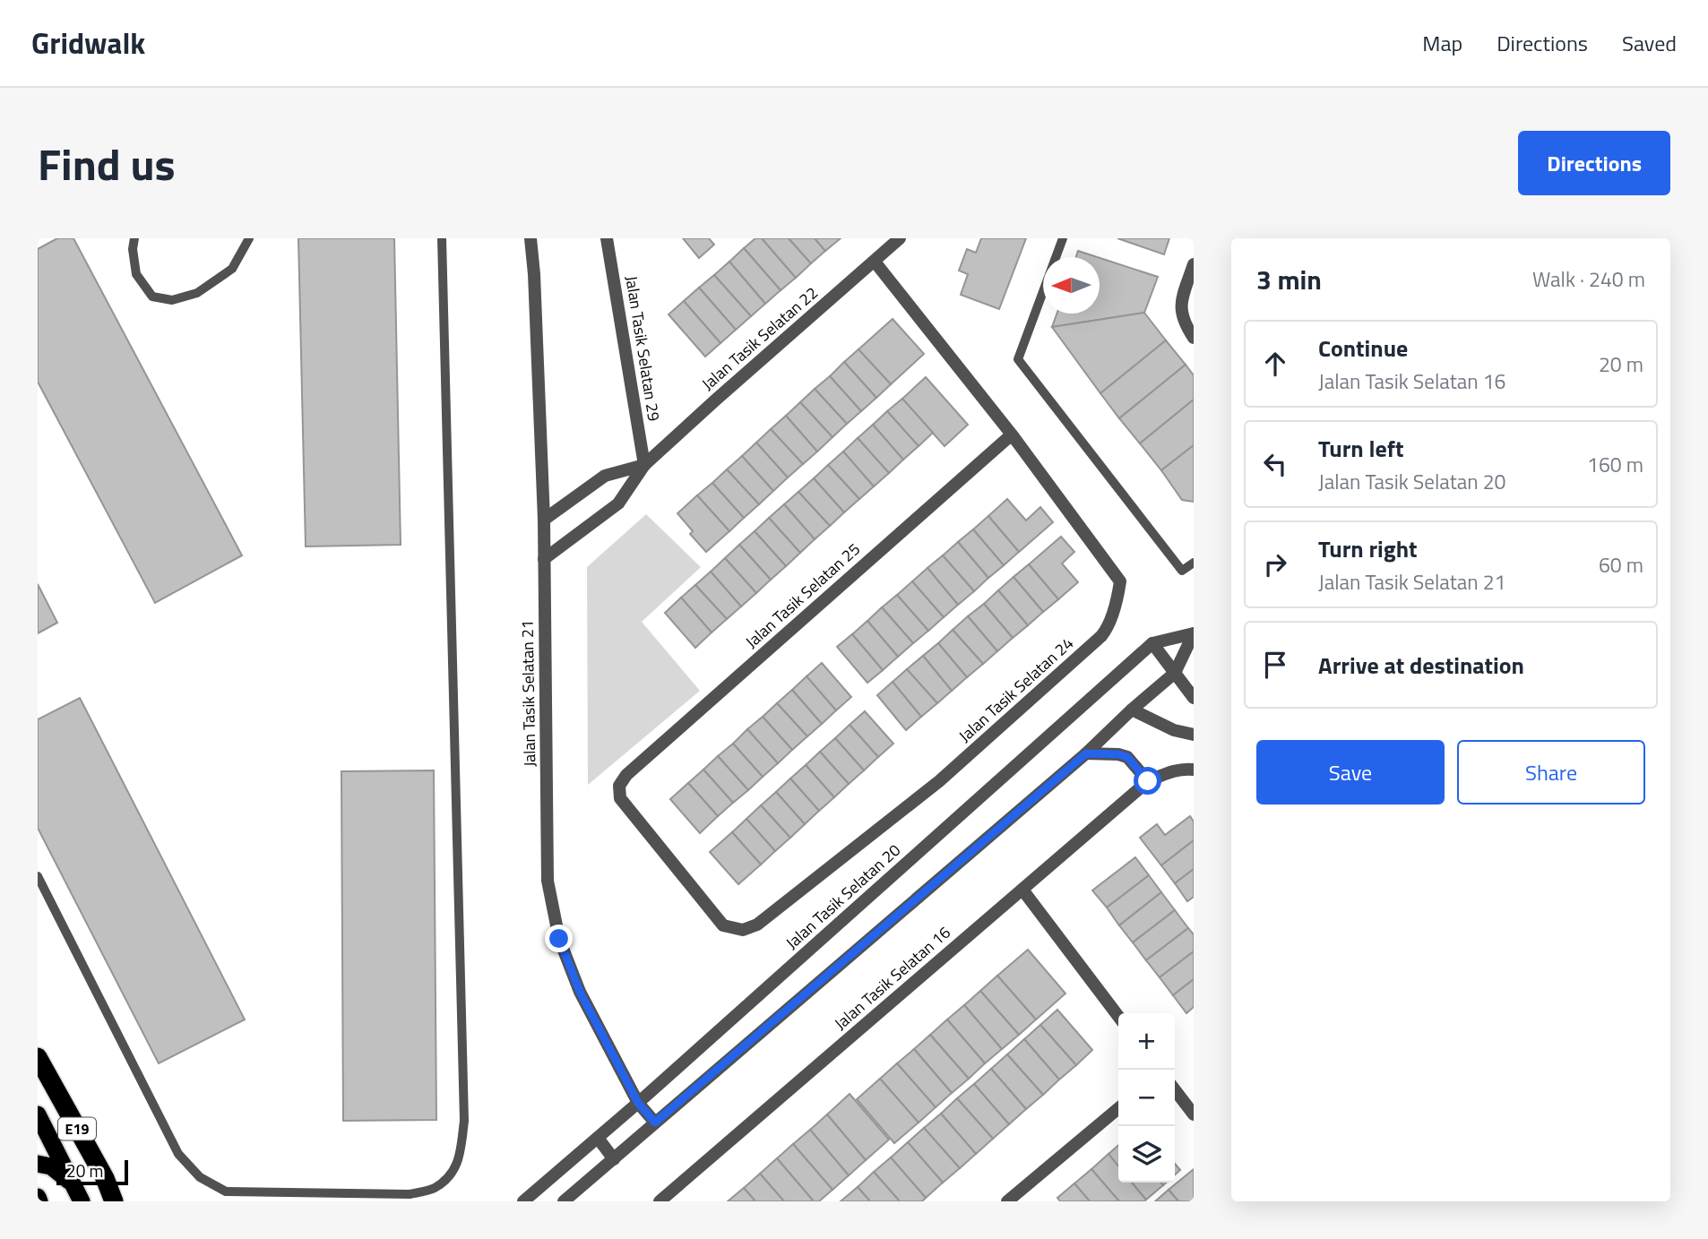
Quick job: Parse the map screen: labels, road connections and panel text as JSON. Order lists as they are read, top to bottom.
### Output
{
  "streets": {
    "highway": ["E19"],
    "street": [
      "Jalan Tasik Selatan 22",
      "Jalan Tasik Selatan 29",
      "Jalan Tasik Selatan 25",
      "Jalan Tasik Selatan 24",
      "Jalan Tasik Selatan 21",
      "Jalan Tasik Selatan 20",
      "Jalan Tasik Selatan 16"
    ]
  },
  "crossings": [
    ["Jalan Tasik Selatan 22", "Jalan Tasik Selatan 29"],
    ["Jalan Tasik Selatan 22", "Jalan Tasik Selatan 24"],
    ["Jalan Tasik Selatan 22", "Jalan Tasik Selatan 21"],
    ["Jalan Tasik Selatan 25", "Jalan Tasik Selatan 24"],
    ["Jalan Tasik Selatan 21", "Jalan Tasik Selatan 20"]
  ],
  "scale_bar": "20 m",
  "north": "left",
  "page": {
    "header": "Gridwalk",
    "nav": ["Map", "Directions", "Saved"],
    "title": "Find us",
    "buttons": [
      "Directions",
      ["Save", "Share"]
    ],
    "heading": ["3 min", "Walk · 240 m"],
    "list": [
      ["Continue", "Jalan Tasik Selatan 16", "20 m"],
      ["Turn left", "Jalan Tasik Selatan 20", "160 m"],
      ["Turn right", "Jalan Tasik Selatan 21", "60 m"],
      "Arrive at destination"
    ],
    "map_buttons": ["+", "−"],
    "scale": "20 m"
  }
}
